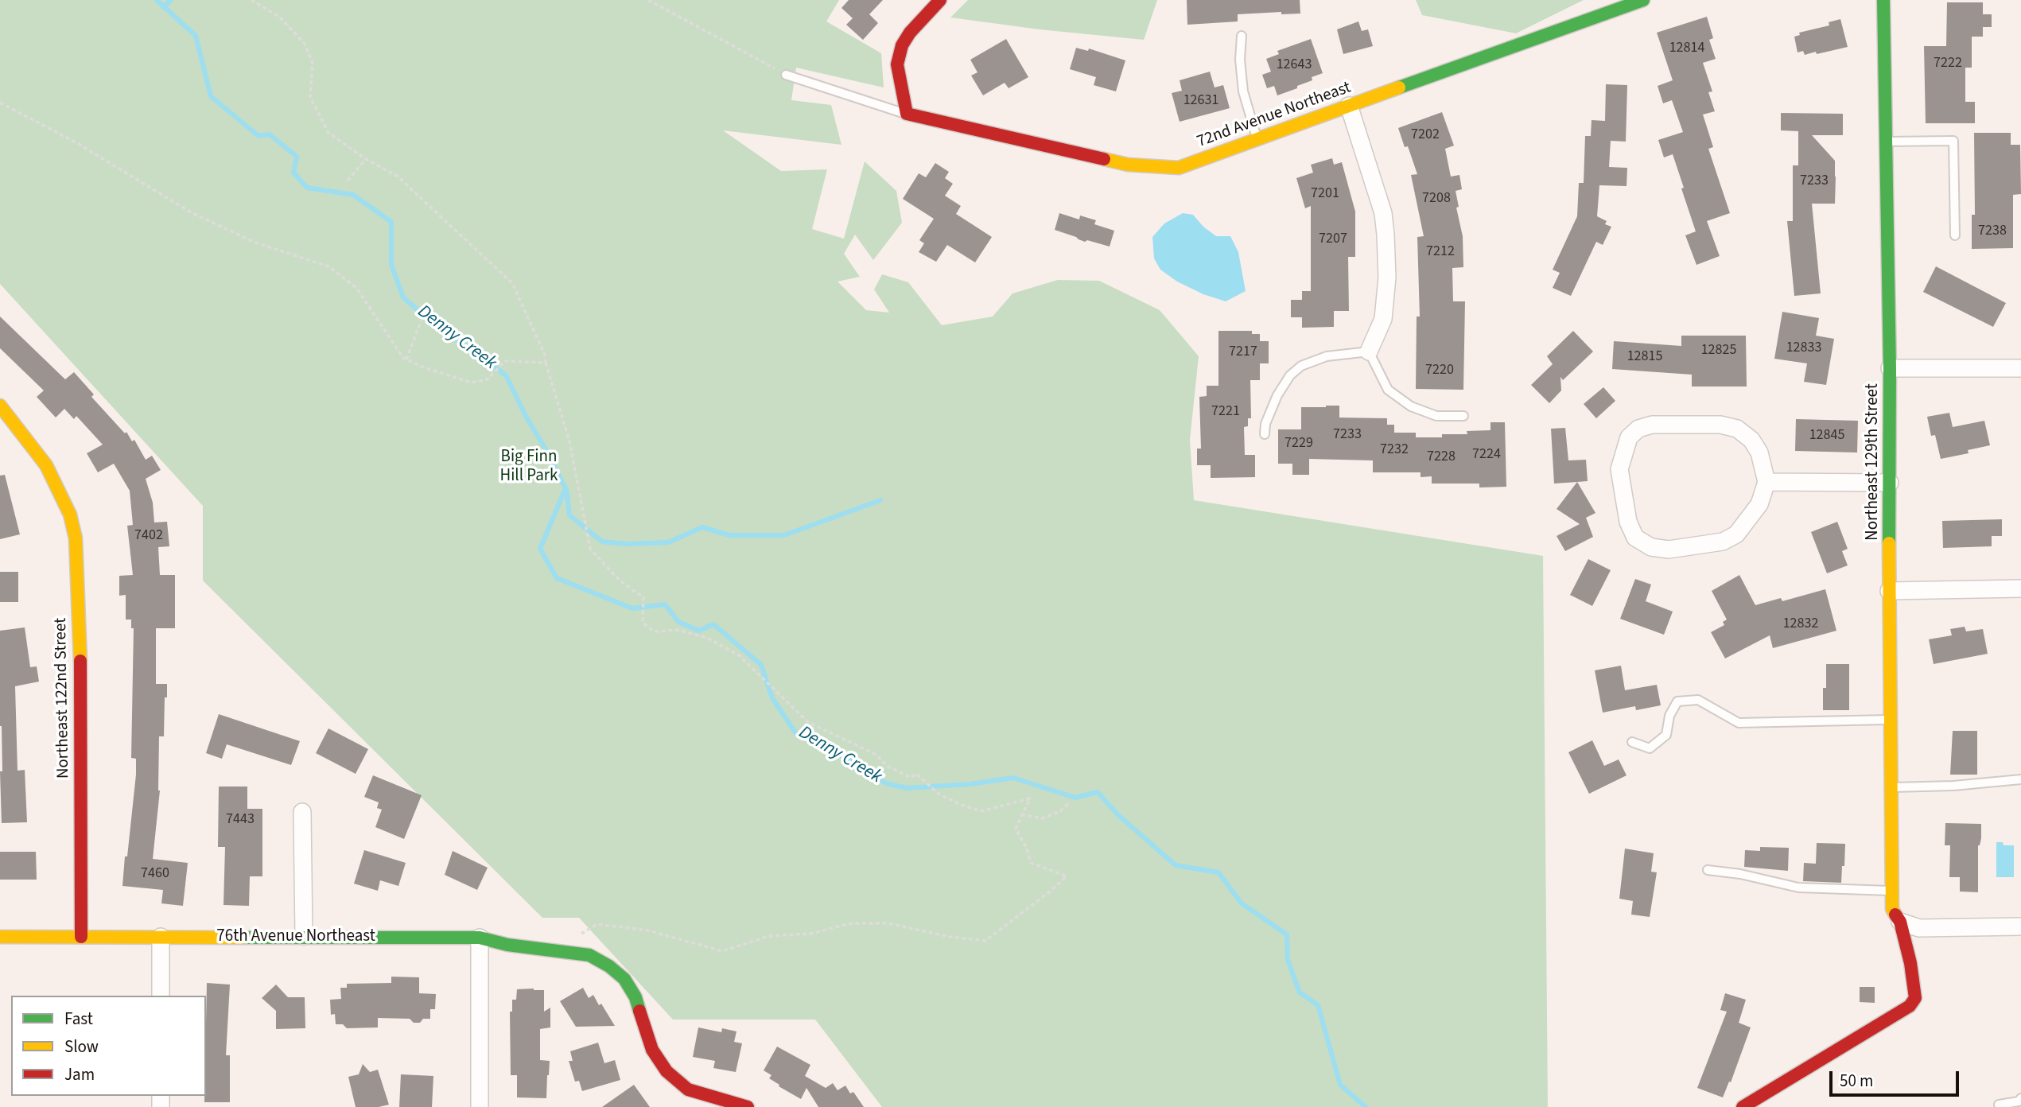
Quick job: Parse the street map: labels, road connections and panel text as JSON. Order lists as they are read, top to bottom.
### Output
{
  "streets": {
    "street": [
      "72nd Avenue Northeast",
      "Northeast 129th Street",
      "Northeast 122nd Street",
      "76th Avenue Northeast"
    ]
  },
  "crossings": [
    ["Northeast 122nd Street", "76th Avenue Northeast"]
  ],
  "water": ["Denny Creek"],
  "parks": ["Big Finn Hill Park"],
  "house_numbers": [
    "12814",
    "7222",
    "12643",
    "12631",
    "7202",
    "7233",
    "7201",
    "7208",
    "7238",
    "7207",
    "7212",
    "12833",
    "12825",
    "7217",
    "12815",
    "7220",
    "7221",
    "7233",
    "12845",
    "7229",
    "7232",
    "7224",
    "7228",
    "7402",
    "12832",
    "7443",
    "7460"
  ],
  "legend": ["Fast", "Slow", "Jam"],
  "scale_bar": "50 m"
}
